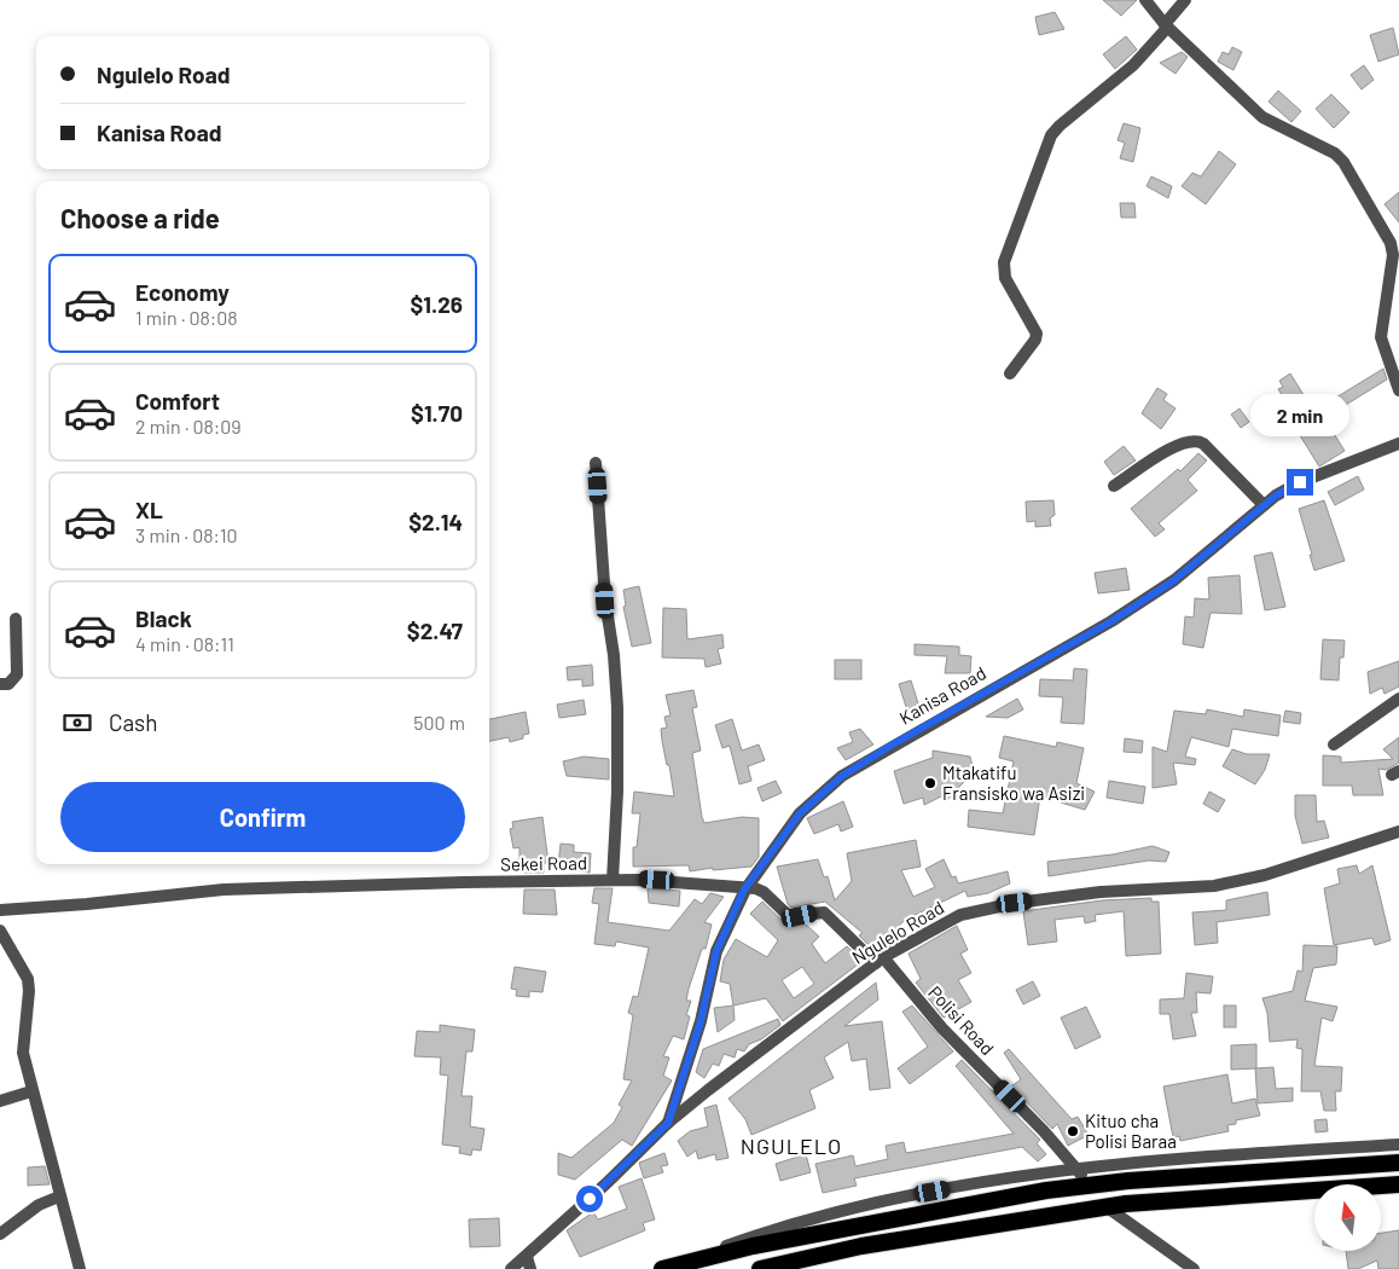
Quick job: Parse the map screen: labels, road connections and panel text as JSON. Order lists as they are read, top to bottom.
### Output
{
  "streets": {
    "street": [
      "Kanisa Road",
      "Sekei Road",
      "Ngulelo Road",
      "Polisi Road"
    ]
  },
  "crossings": [
    ["Kanisa Road", "Sekei Road"],
    ["Kanisa Road", "Ngulelo Road"],
    ["Sekei Road", "Ngulelo Road"],
    ["Sekei Road", "Polisi Road"],
    ["Ngulelo Road", "Polisi Road"]
  ],
  "districts": ["NGULELO"],
  "places": ["Mtakatifu Fransisko wa Asizi", "Kituo cha Polisi Baraa"],
  "north": "top",
  "page": {
    "banner": ["Ngulelo Road", "Kanisa Road"],
    "heading": "Choose a ride",
    "list": [
      {
        "name": "Economy",
        "note": "1 min · 08:08",
        "value": "$1.26"
      },
      {
        "name": "Comfort",
        "note": "2 min · 08:09",
        "value": "$1.70"
      },
      {
        "name": "XL",
        "note": "3 min · 08:10",
        "value": "$2.14"
      },
      {
        "name": "Black",
        "note": "4 min · 08:11",
        "value": "$2.47"
      }
    ],
    "bubble": "2 min",
    "pay": ["Cash", "500 m"],
    "buttons": "Confirm"
  }
}
